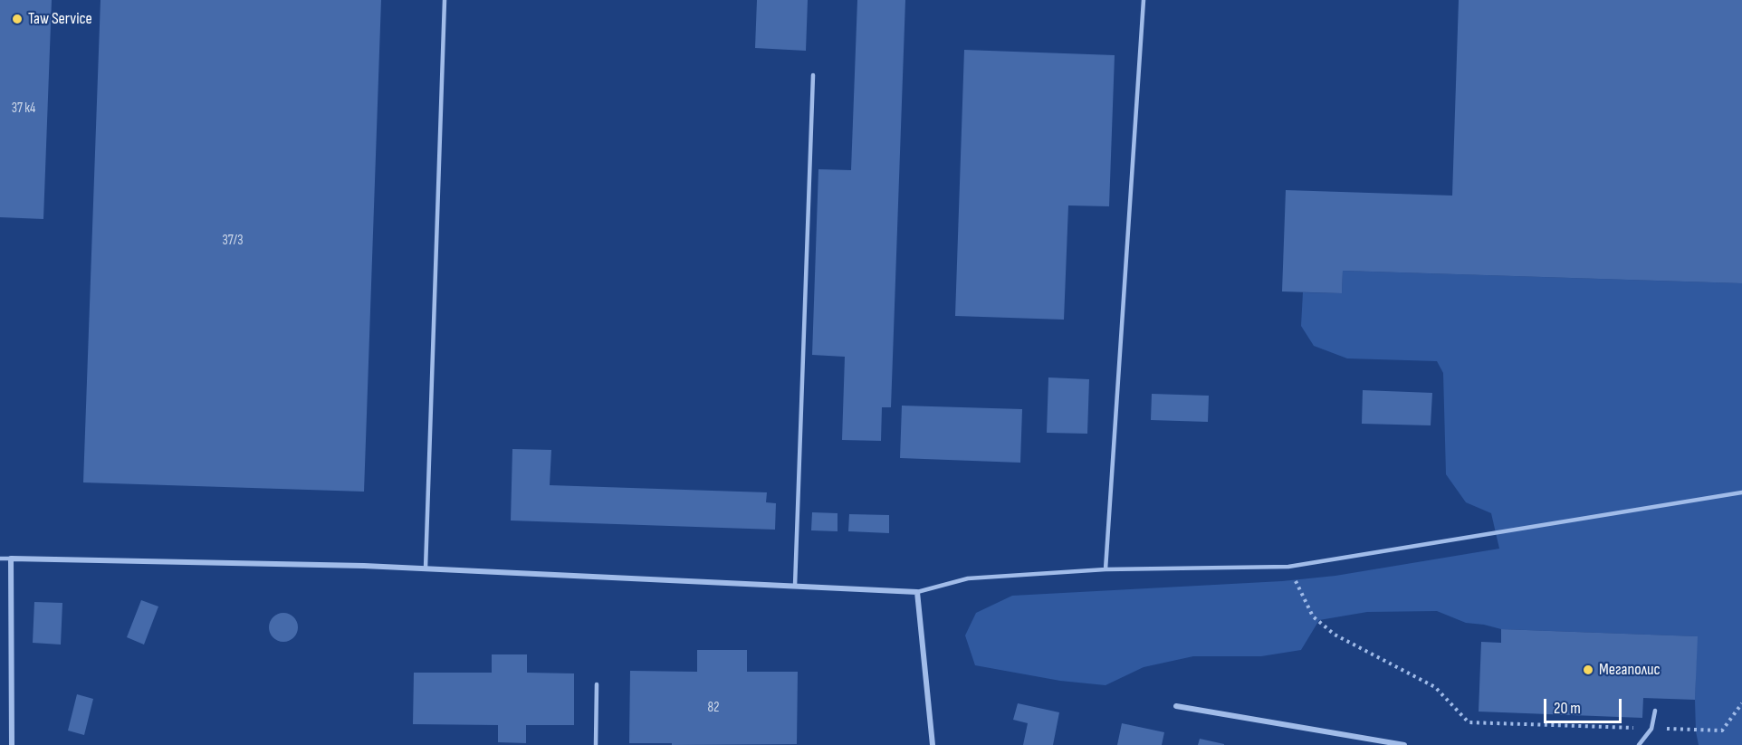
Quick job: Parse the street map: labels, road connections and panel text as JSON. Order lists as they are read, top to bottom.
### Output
{
  "places": ["Taw Service", "Мегаполис"],
  "house_numbers": ["37 к4", "37/3", "82"],
  "scale_bar": "20 m"
}
